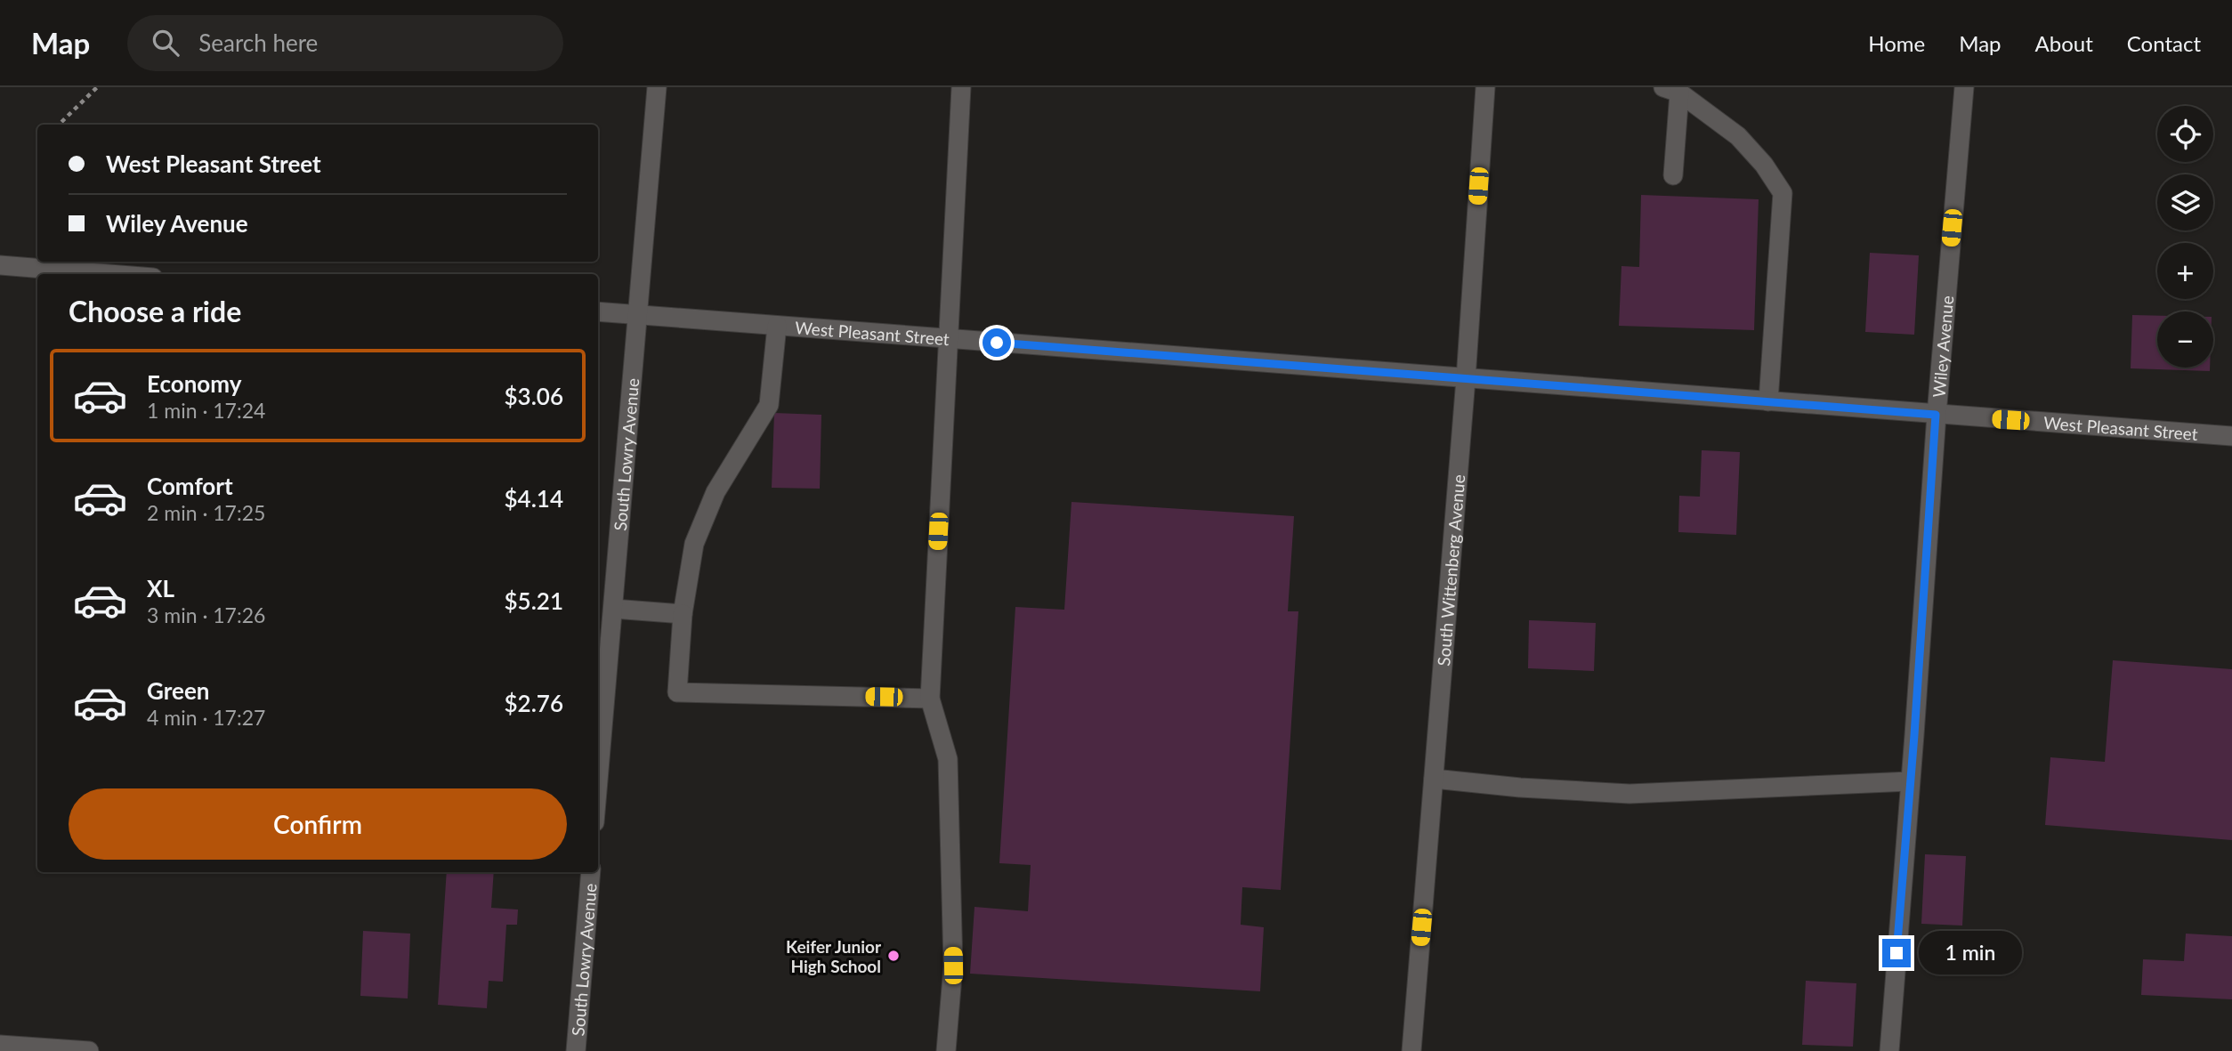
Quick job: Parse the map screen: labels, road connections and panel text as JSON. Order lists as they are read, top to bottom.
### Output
{
  "streets": {
    "street": [
      "West Pleasant Street",
      "Wiley Avenue",
      "South Lowry Avenue",
      "South Wittenberg Avenue"
    ]
  },
  "crossings": [
    ["West Pleasant Street", "Wiley Avenue"],
    ["West Pleasant Street", "South Lowry Avenue"],
    ["West Pleasant Street", "South Wittenberg Avenue"]
  ],
  "places": ["Keifer Junior High School"],
  "page": {
    "header": "Map",
    "search": "Search here",
    "nav": [
      "Home",
      "Map",
      "About",
      "Contact"
    ],
    "map_buttons": ["+", "−"],
    "banner": ["West Pleasant Street", "Wiley Avenue"],
    "heading": "Choose a ride",
    "list": [
      {
        "name": "Economy",
        "note": "1 min · 17:24",
        "value": "$3.06"
      },
      {
        "name": "Comfort",
        "note": "2 min · 17:25",
        "value": "$4.14"
      },
      {
        "name": "XL",
        "note": "3 min · 17:26",
        "value": "$5.21"
      },
      {
        "name": "Green",
        "note": "4 min · 17:27",
        "value": "$2.76"
      }
    ],
    "buttons": "Confirm",
    "bubble": "1 min"
  }
}
